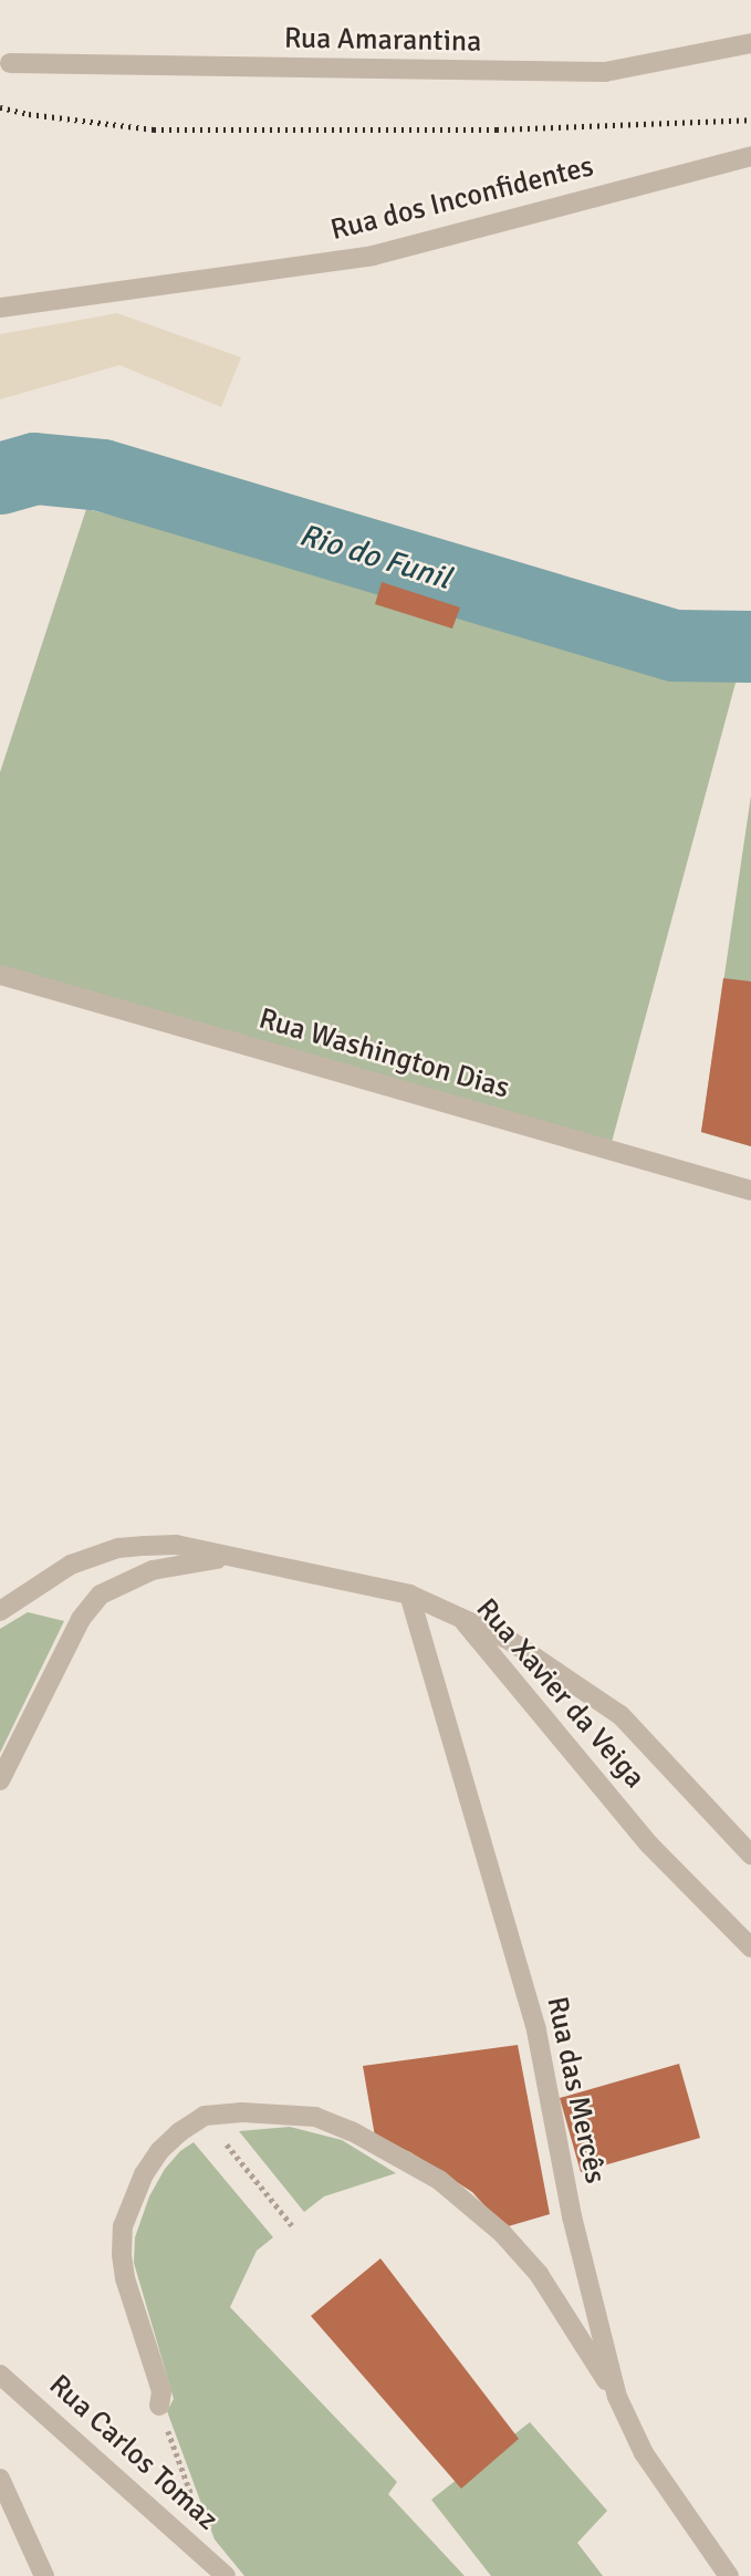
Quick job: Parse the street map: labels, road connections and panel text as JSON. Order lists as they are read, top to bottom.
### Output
{
  "streets": {
    "street": [
      "Rua Amarantina",
      "Rua dos Inconfidentes",
      "Rua Washington Dias",
      "Rua Xavier da Veiga",
      "Rua das Mercês",
      "Rua Carlos Tomaz"
    ]
  },
  "crossings": [
    ["Rua Xavier da Veiga", "Rua das Mercês"]
  ],
  "water": ["Rio do Funil"]
}
